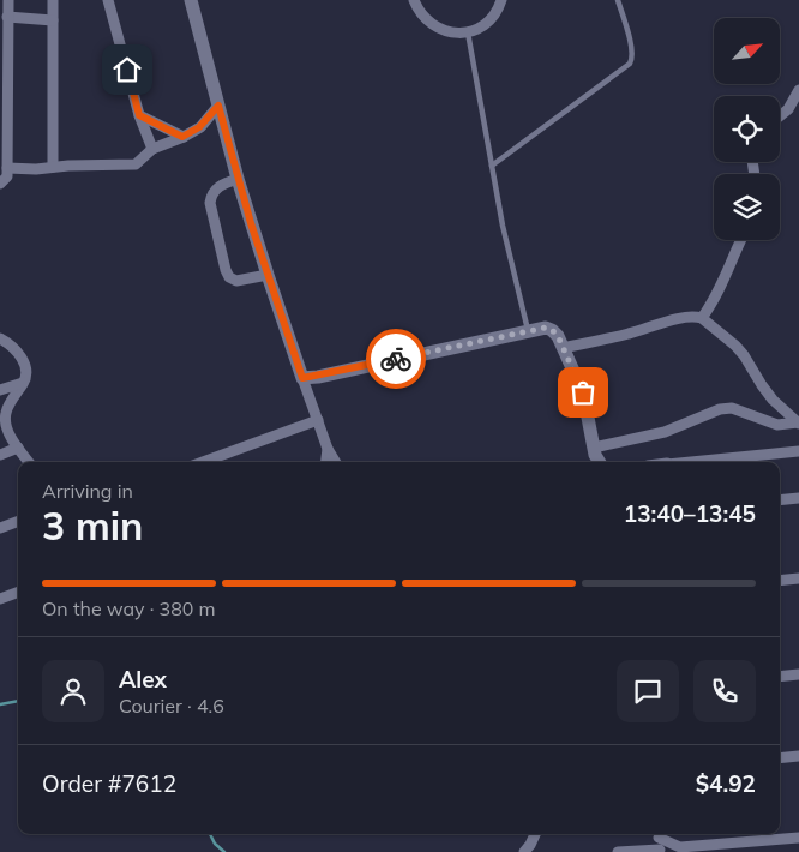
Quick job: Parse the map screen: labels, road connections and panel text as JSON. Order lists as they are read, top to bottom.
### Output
{
  "north": "top right",
  "page": {
    "heading": ["3 min", "Arriving in", "13:40–13:45"],
    "panel": [
      "Alex",
      "Courier · 4.6",
      "Order #7612",
      "$4.92"
    ],
    "bar": "On the way · 380 m"
  }
}
